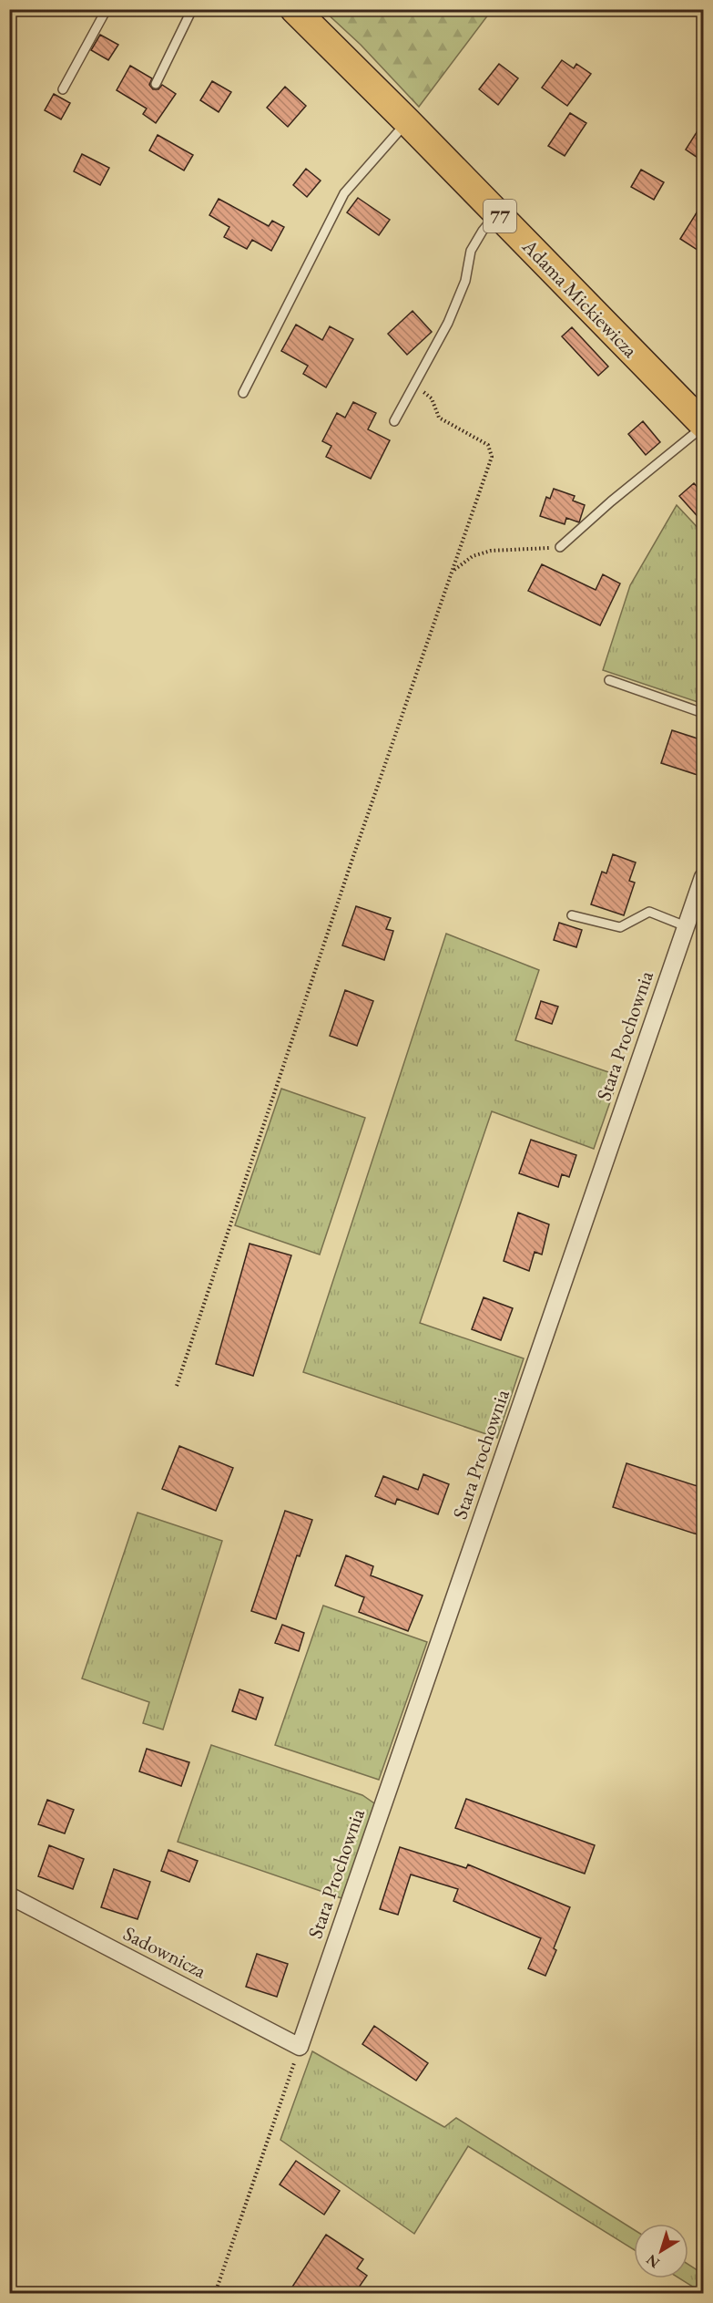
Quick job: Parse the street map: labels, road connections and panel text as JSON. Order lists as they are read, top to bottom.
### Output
{
  "streets": {
    "main road": ["77", "Adama Mickiewicza"],
    "street": ["Stara Prochownia", "Sadownicza"]
  },
  "crossings": [
    ["Stara Prochownia", "Sadownicza"]
  ],
  "north": "bottom left"
}
